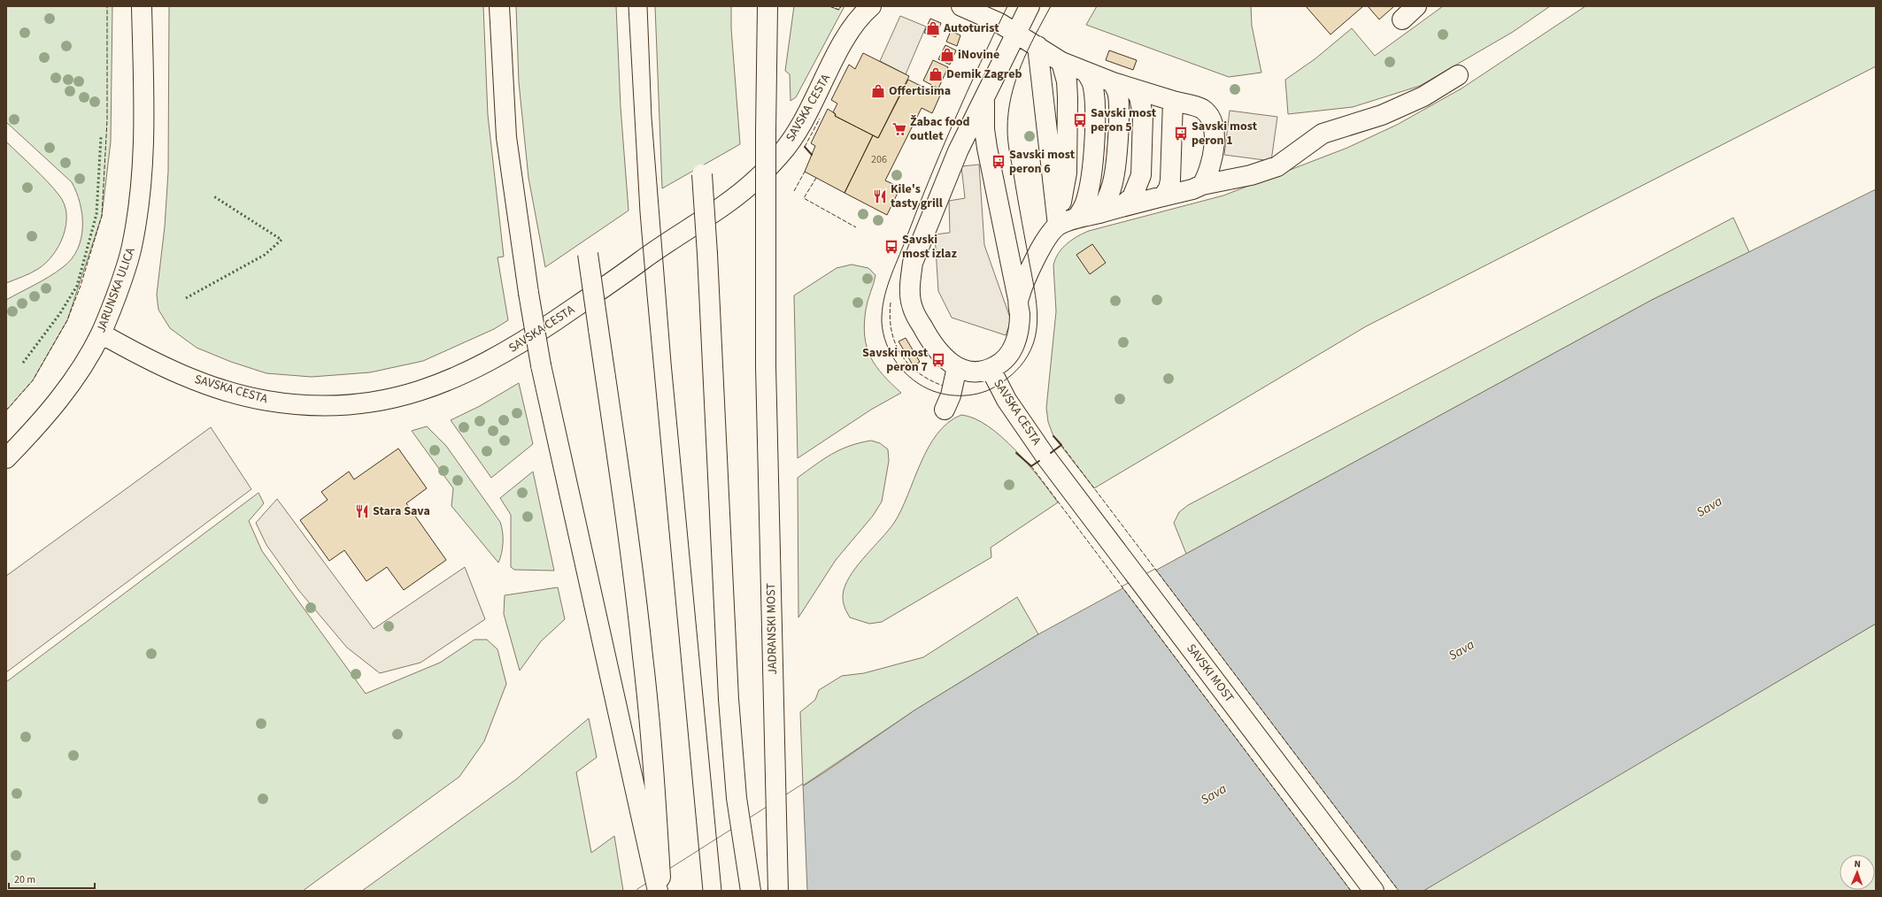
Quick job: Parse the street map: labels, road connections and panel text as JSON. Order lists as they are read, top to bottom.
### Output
{
  "streets": {
    "street": [
      "SAVSKA CESTA",
      "JARUNSKA ULICA",
      "JADRANSKI MOST",
      "SAVSKI MOST"
    ]
  },
  "crossings": [
    ["SAVSKA CESTA", "JARUNSKA ULICA"],
    ["SAVSKA CESTA", "SAVSKI MOST"]
  ],
  "water": ["Sava"],
  "places": {
    "shop": [
      "Autoturist",
      "iNovine",
      "Demik Zagreb",
      "Offertisima"
    ],
    "bus stop": [
      "Savski most peron 5",
      "Savski most peron 1",
      "Savski most peron 6",
      "Savski most izlaz",
      "Savski most peron 7"
    ],
    "supermarket": ["Žabac food outlet"],
    "restaurant": ["Kile's tasty grill", "Stara Sava"]
  },
  "house_numbers": ["206"],
  "scale_bar": "20 m",
  "north": "top"
}
